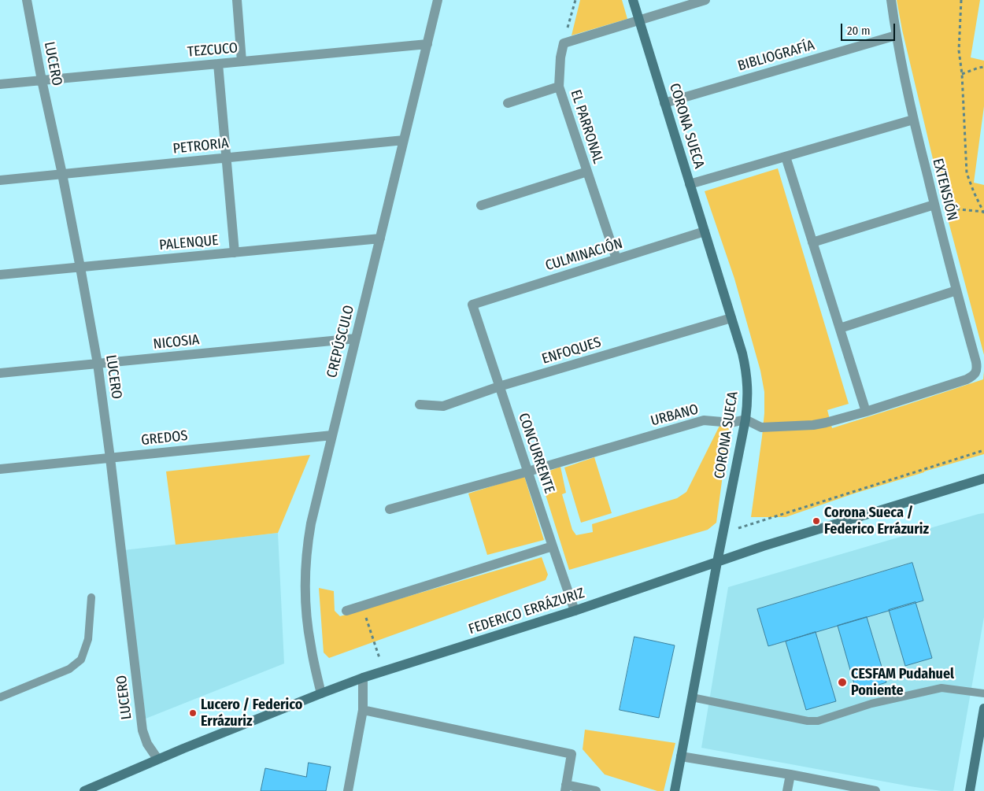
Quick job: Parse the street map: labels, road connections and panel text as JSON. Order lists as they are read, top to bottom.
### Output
{
  "streets": {
    "street": [
      "TEZCUCO",
      "BIBLIOGRAFÍA",
      "LUCERO",
      "CORONA SUECA",
      "EL PARRONAL",
      "PETRORIA",
      "EXTENSIÓN",
      "PALENQUE",
      "CULMINACIÓN",
      "CREPÚSCULO",
      "NICOSIA",
      "ENFOQUES",
      "URBANO",
      "GREDOS",
      "CONCURRENTE",
      "FEDERICO ERRÁZURIZ"
    ]
  },
  "crossings": [
    ["TEZCUCO", "LUCERO"],
    ["TEZCUCO", "CREPÚSCULO"],
    ["BIBLIOGRAFÍA", "CORONA SUECA"],
    ["BIBLIOGRAFÍA", "EXTENSIÓN"],
    ["LUCERO", "PETRORIA"],
    ["LUCERO", "PALENQUE"],
    ["LUCERO", "NICOSIA"],
    ["LUCERO", "GREDOS"],
    ["LUCERO", "FEDERICO ERRÁZURIZ"],
    ["CORONA SUECA", "CULMINACIÓN"],
    ["CORONA SUECA", "ENFOQUES"],
    ["CORONA SUECA", "URBANO"],
    ["CORONA SUECA", "FEDERICO ERRÁZURIZ"],
    ["EL PARRONAL", "CULMINACIÓN"],
    ["PETRORIA", "CREPÚSCULO"],
    ["PALENQUE", "CREPÚSCULO"],
    ["CULMINACIÓN", "CONCURRENTE"],
    ["CREPÚSCULO", "NICOSIA"],
    ["CREPÚSCULO", "GREDOS"],
    ["CREPÚSCULO", "FEDERICO ERRÁZURIZ"],
    ["ENFOQUES", "CONCURRENTE"],
    ["URBANO", "CONCURRENTE"],
    ["CONCURRENTE", "FEDERICO ERRÁZURIZ"]
  ],
  "places": ["Corona Sueca / Federico Errázuriz", "CESFAM Pudahuel Poniente", "Lucero / Federico Errázuriz"],
  "scale_bar": "20 m"
}
